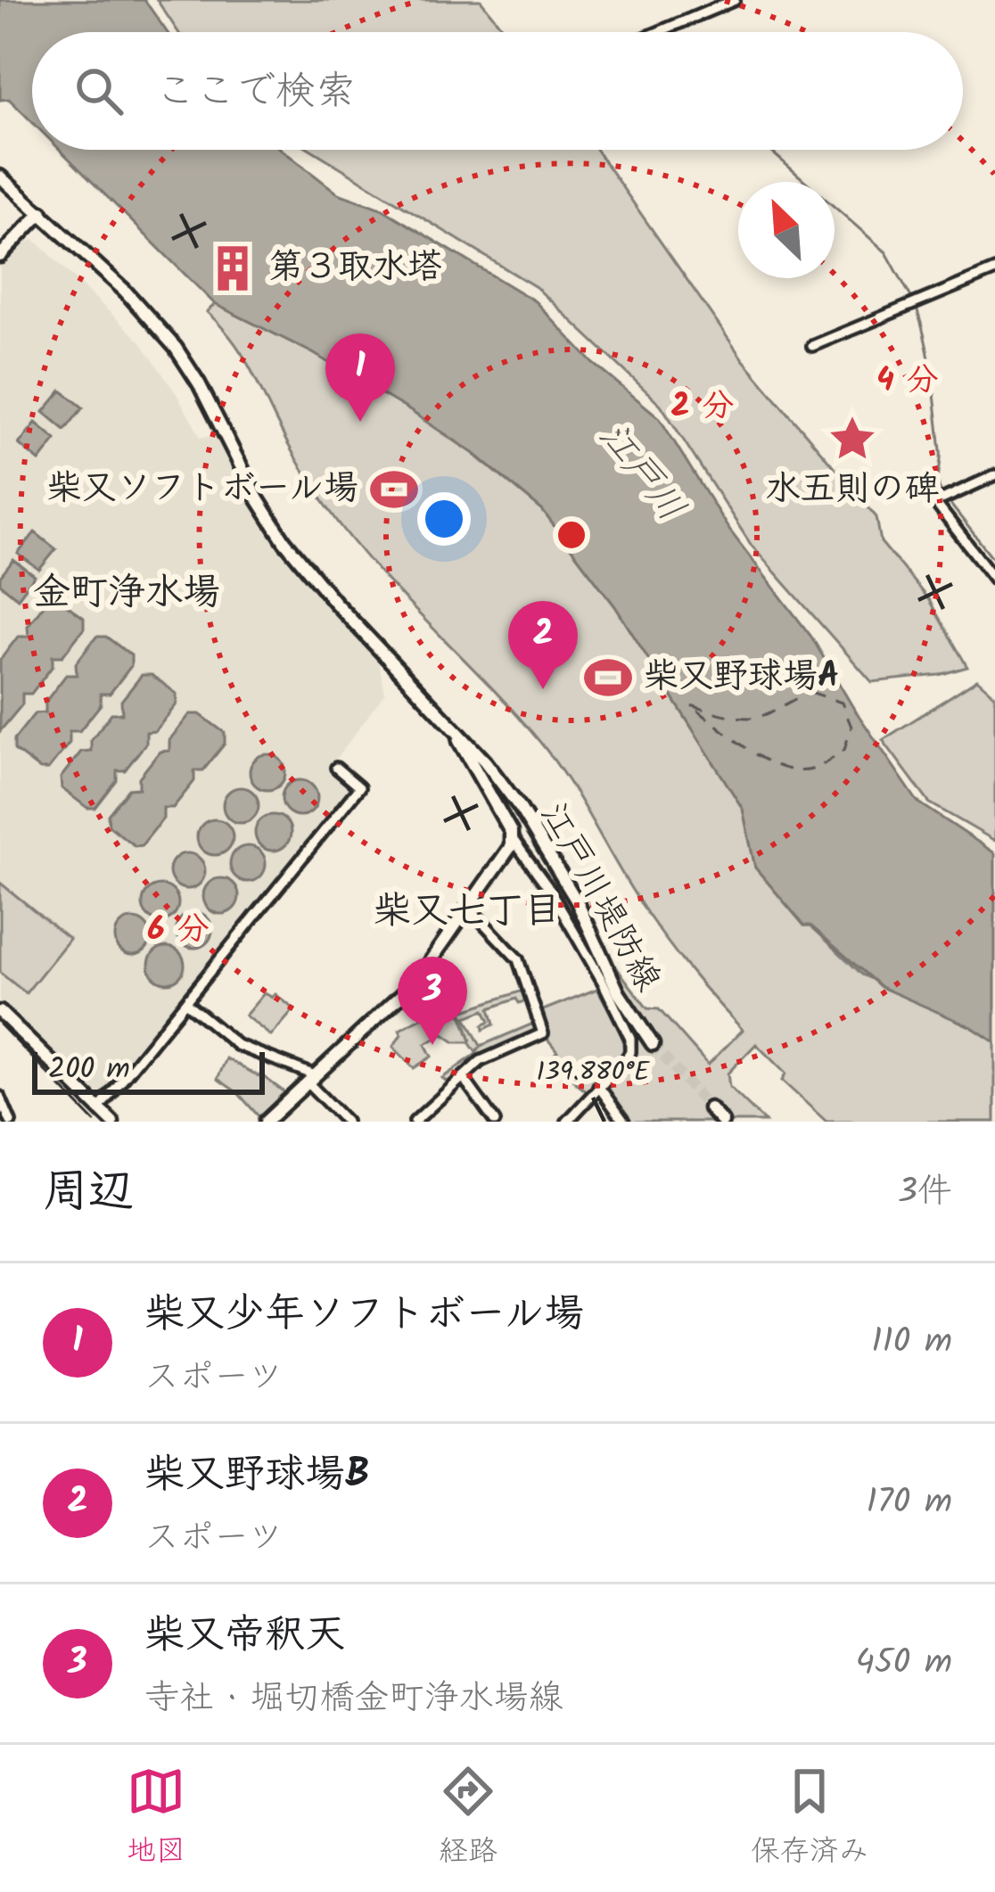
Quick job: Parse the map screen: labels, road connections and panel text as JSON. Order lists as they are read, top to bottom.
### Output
{
  "streets": {
    "main road": ["江戸川堤防線"]
  },
  "districts": ["金町浄水場", "柴又七丁目"],
  "water": ["江戸川"],
  "places": {
    "building": ["第３取水塔"],
    "place": ["水五則の碑"],
    "sports": ["柴又ソフトボール場", "柴又野球場A"]
  },
  "scale_bar": "200 m",
  "north": "top left",
  "page": {
    "search": "ここで検索",
    "pins": ["1", "2", "3"],
    "scale": "200 m",
    "heading": ["周辺", "3件"],
    "list": [
      {
        "mark": "1",
        "name": "柴又少年ソフトボール場",
        "note": "スポーツ",
        "value": "110 m"
      },
      {
        "mark": "2",
        "name": "柴又野球場B",
        "note": "スポーツ",
        "value": "170 m"
      },
      {
        "mark": "3",
        "name": "柴又帝釈天",
        "note": "寺社 · 堀切橋金町浄水場線",
        "value": "450 m"
      }
    ],
    "nav": ["地図", "経路", "保存済み"]
  },
  "coordinates": ["139.880°E"],
  "rings": ["4 分", "2 分", "6 分"]
}
